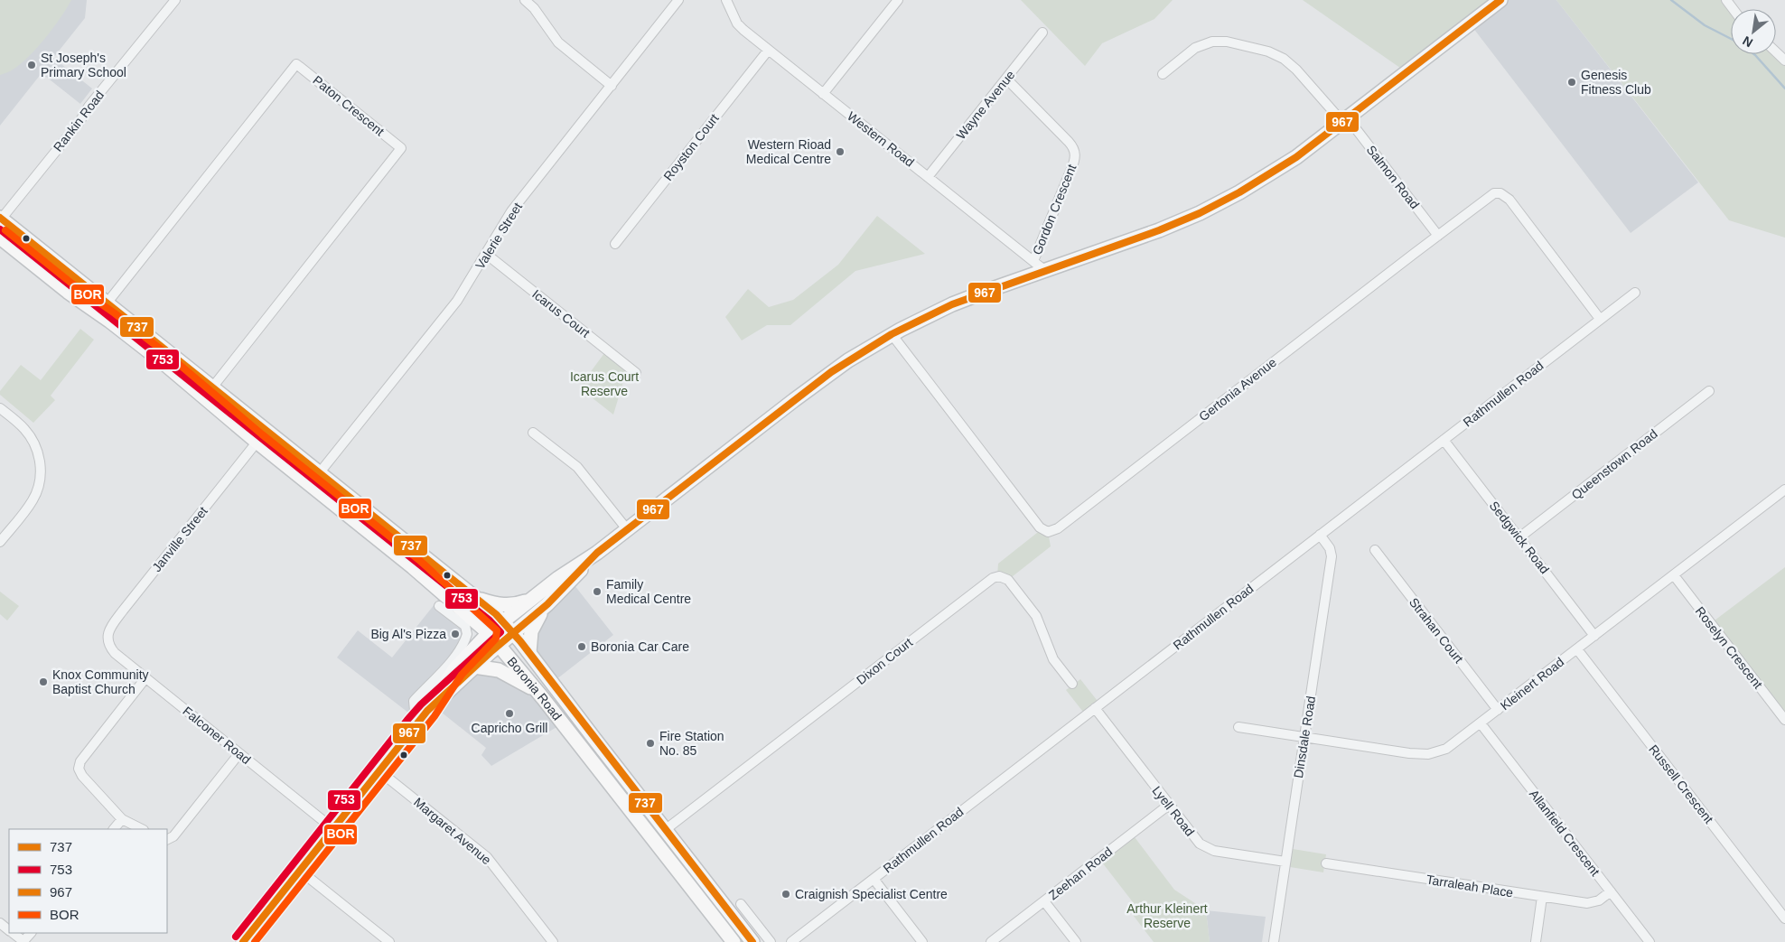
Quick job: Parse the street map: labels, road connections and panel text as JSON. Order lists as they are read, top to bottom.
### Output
{
  "streets": {
    "main road": ["Boronia Road"],
    "street": [
      "Wayne Avenue",
      "Paton Crescent",
      "Rankin Road",
      "Western Road",
      "Royston Court",
      "Salmon Road",
      "Gordon Crescent",
      "Valerie Street",
      "Icarus Court",
      "Gertonia Avenue",
      "Rathmullen Road",
      "Queenstown Road",
      "Sedgwick Road",
      "Janville Street",
      "Strahan Court",
      "Roselyn Crescent",
      "Dixon Court",
      "Kleinert Road",
      "Falconer Road",
      "Dinsdale Road",
      "Russell Crescent",
      "Lyell Road",
      "Margaret Avenue",
      "Allanfield Crescent",
      "Zeehan Road",
      "Tarraleah Place"
    ]
  },
  "crossings": [
    ["Wayne Avenue", "Western Road"],
    ["Wayne Avenue", "Gordon Crescent"],
    ["Paton Crescent", "Boronia Road"],
    ["Rankin Road", "Boronia Road"],
    ["Western Road", "Royston Court"],
    ["Western Road", "Gordon Crescent"],
    ["Salmon Road", "Gertonia Avenue"],
    ["Valerie Street", "Icarus Court"],
    ["Valerie Street", "Boronia Road"],
    ["Gertonia Avenue", "Rathmullen Road"],
    ["Rathmullen Road", "Sedgwick Road"],
    ["Rathmullen Road", "Dinsdale Road"],
    ["Rathmullen Road", "Lyell Road"],
    ["Queenstown Road", "Sedgwick Road"],
    ["Sedgwick Road", "Kleinert Road"],
    ["Janville Street", "Boronia Road"],
    ["Janville Street", "Falconer Road"],
    ["Strahan Court", "Kleinert Road"],
    ["Roselyn Crescent", "Kleinert Road"],
    ["Dixon Court", "Boronia Road"],
    ["Kleinert Road", "Dinsdale Road"],
    ["Kleinert Road", "Russell Crescent"],
    ["Kleinert Road", "Allanfield Crescent"],
    ["Dinsdale Road", "Lyell Road"],
    ["Lyell Road", "Zeehan Road"],
    ["Allanfield Crescent", "Tarraleah Place"]
  ],
  "parks": ["Icarus Court Reserve", "Arthur Kleinert Reserve"],
  "places": [
    "St Joseph's Primary School",
    "Genesis Fitness Club",
    "Western Rioad Medical Centre",
    "Family Medical Centre",
    "Big Al's Pizza",
    "Boronia Car Care",
    "Knox Community Baptist Church",
    "Capricho Grill",
    "Fire Station No. 85",
    "Craignish Specialist Centre"
  ],
  "lines": [
    "transit line 967",
    "transit line 737",
    "transit line 753",
    "transit line BOR"
  ],
  "legend": [
    "737",
    "753",
    "967",
    "BOR"
  ],
  "north": "bottom left"
}
